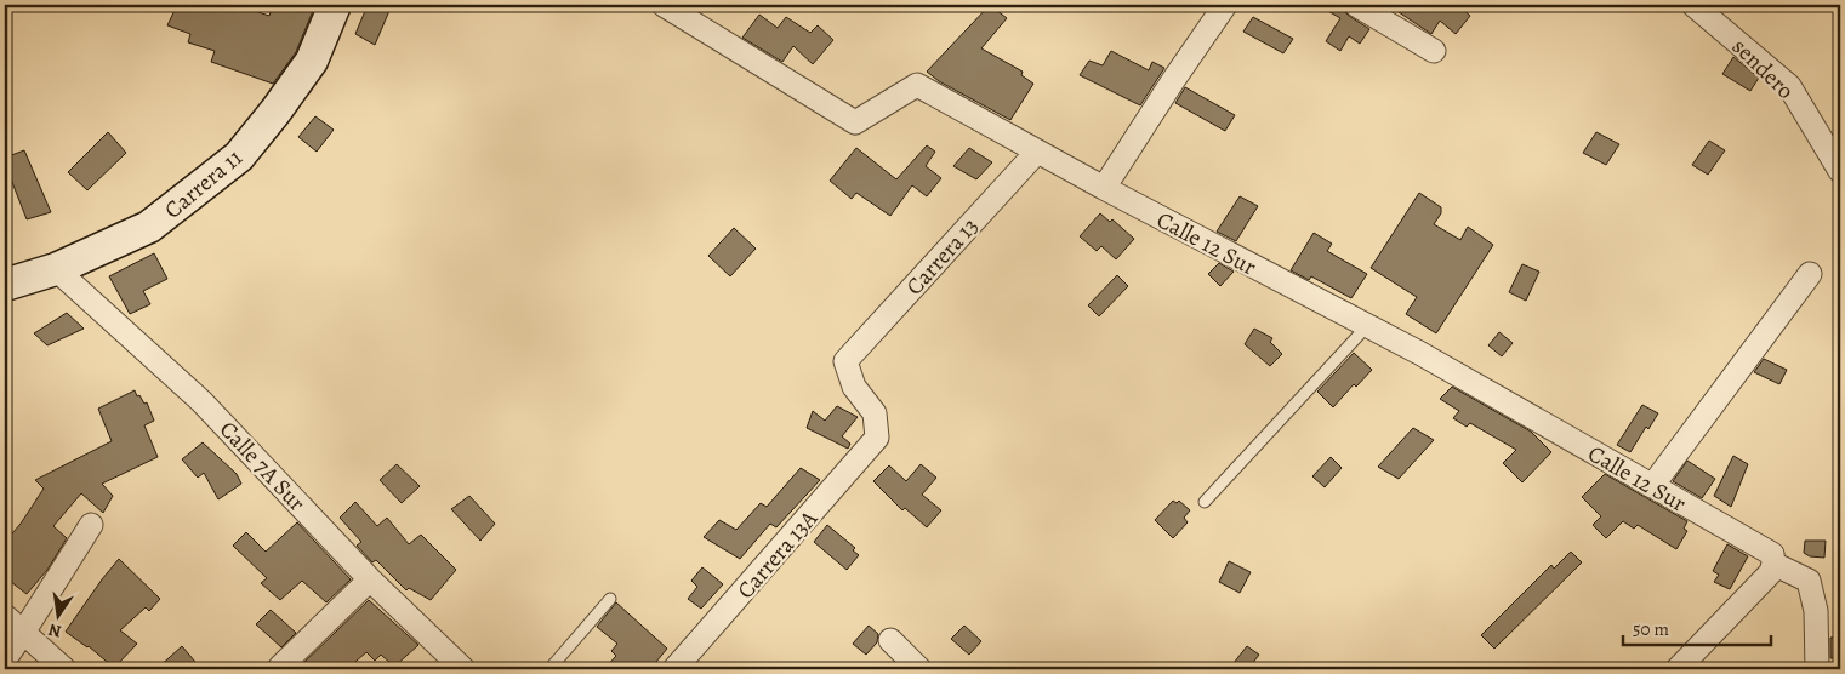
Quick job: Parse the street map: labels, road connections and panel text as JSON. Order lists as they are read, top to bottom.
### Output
{
  "streets": {
    "main road": ["Carrera 11"],
    "street": [
      "sendero",
      "Calle 12 Sur",
      "Carrera 13",
      "Calle 7A Sur",
      "Carrera 13A"
    ]
  },
  "crossings": [
    ["Carrera 11", "Calle 7A Sur"],
    ["Calle 12 Sur", "Carrera 13"],
    ["Carrera 13", "Carrera 13A"]
  ],
  "scale_bar": "50 m",
  "north": "bottom"
}
